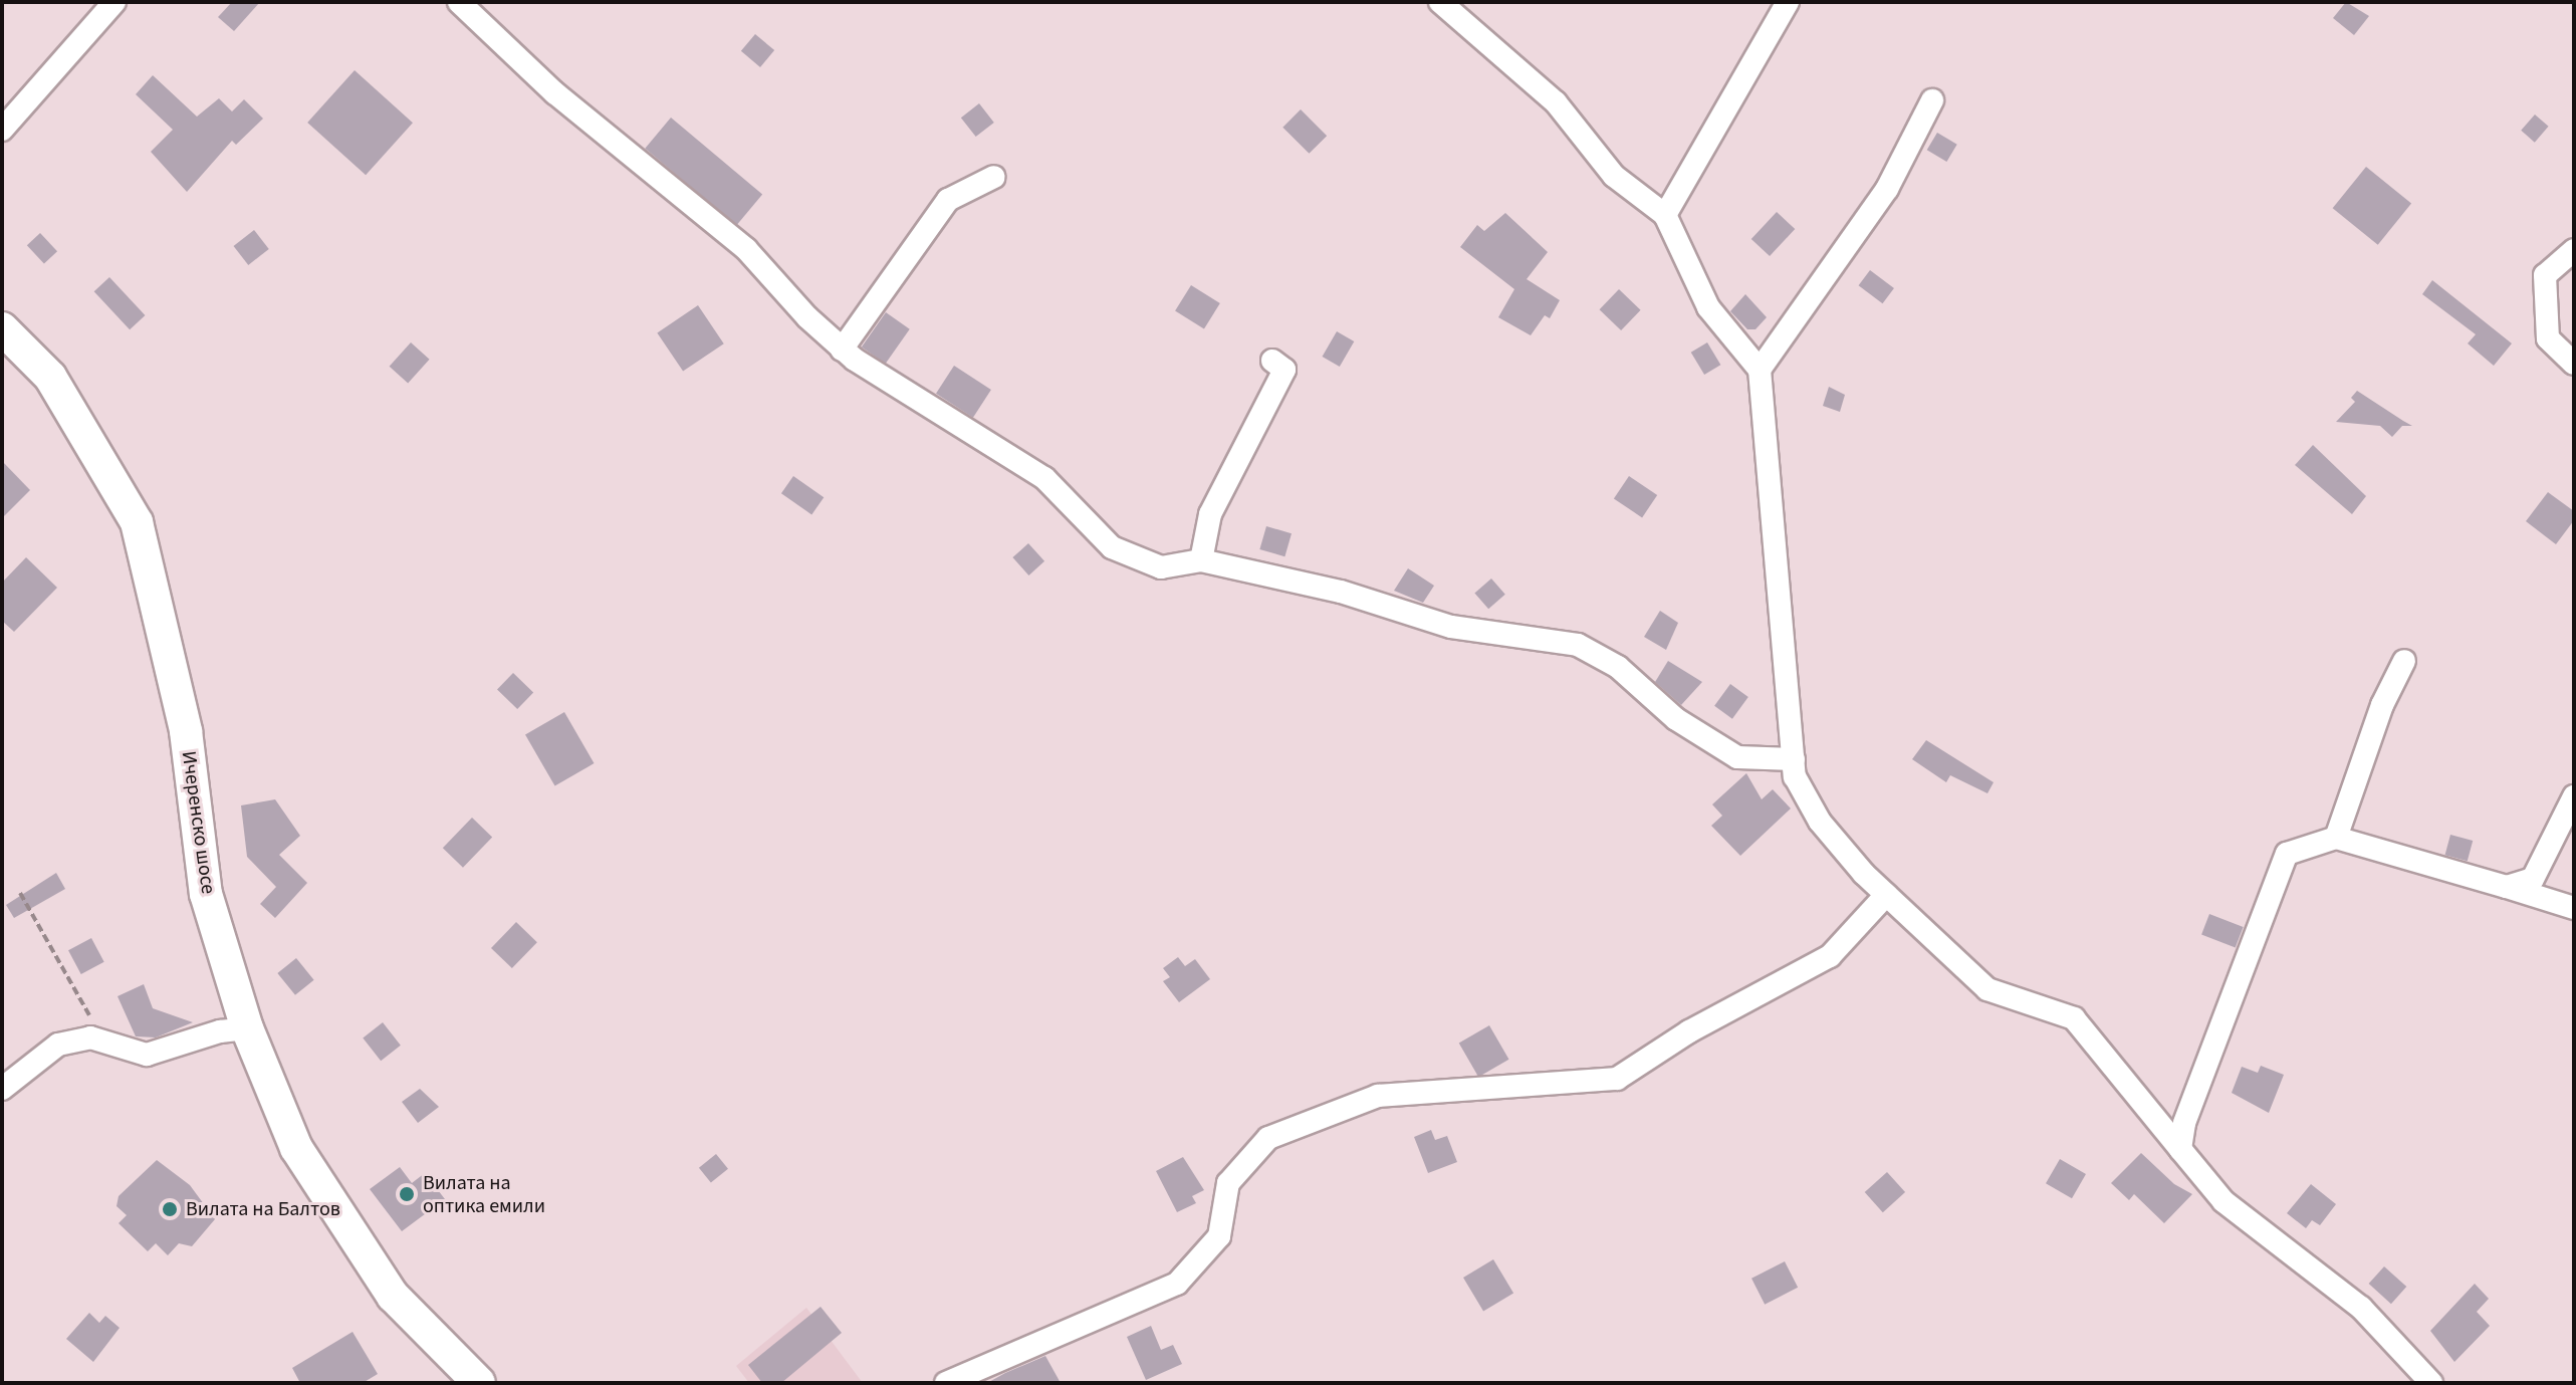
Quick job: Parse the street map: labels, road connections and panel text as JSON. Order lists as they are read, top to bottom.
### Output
{
  "streets": {
    "street": ["Ичеренско шосе"]
  },
  "places": ["Вилата на оптика емили", "Вилата на Балтов"]
}
